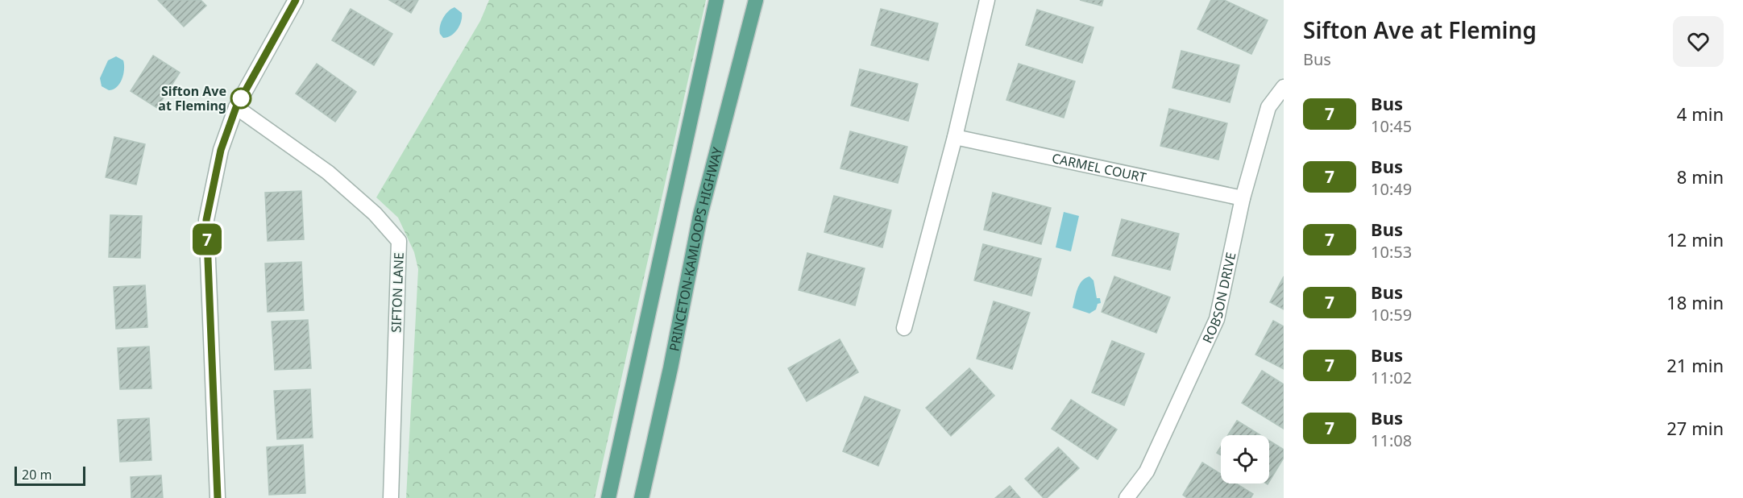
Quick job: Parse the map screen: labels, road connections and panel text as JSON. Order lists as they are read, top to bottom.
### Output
{
  "streets": {
    "main road": ["PRINCETON-KAMLOOPS HIGHWAY"],
    "street": ["CARMEL COURT", "SIFTON LANE", "ROBSON DRIVE"]
  },
  "crossings": [
    ["CARMEL COURT", "ROBSON DRIVE"]
  ],
  "places": ["Sifton Ave at Fleming"],
  "lines": ["bus line 7"],
  "scale_bar": "20 m",
  "page": {
    "on_map": "7",
    "heading": ["Sifton Ave at Fleming", "Bus"],
    "list": [
      {
        "mark": "7",
        "name": "Bus",
        "note": "10:45",
        "value": "4 min"
      },
      {
        "mark": "7",
        "name": "Bus",
        "note": "10:49",
        "value": "8 min"
      },
      {
        "mark": "7",
        "name": "Bus",
        "note": "10:53",
        "value": "12 min"
      },
      {
        "mark": "7",
        "name": "Bus",
        "note": "10:59",
        "value": "18 min"
      },
      {
        "mark": "7",
        "name": "Bus",
        "note": "11:02",
        "value": "21 min"
      },
      {
        "mark": "7",
        "name": "Bus",
        "note": "11:08",
        "value": "27 min"
      }
    ],
    "scale": "20 m"
  }
}
